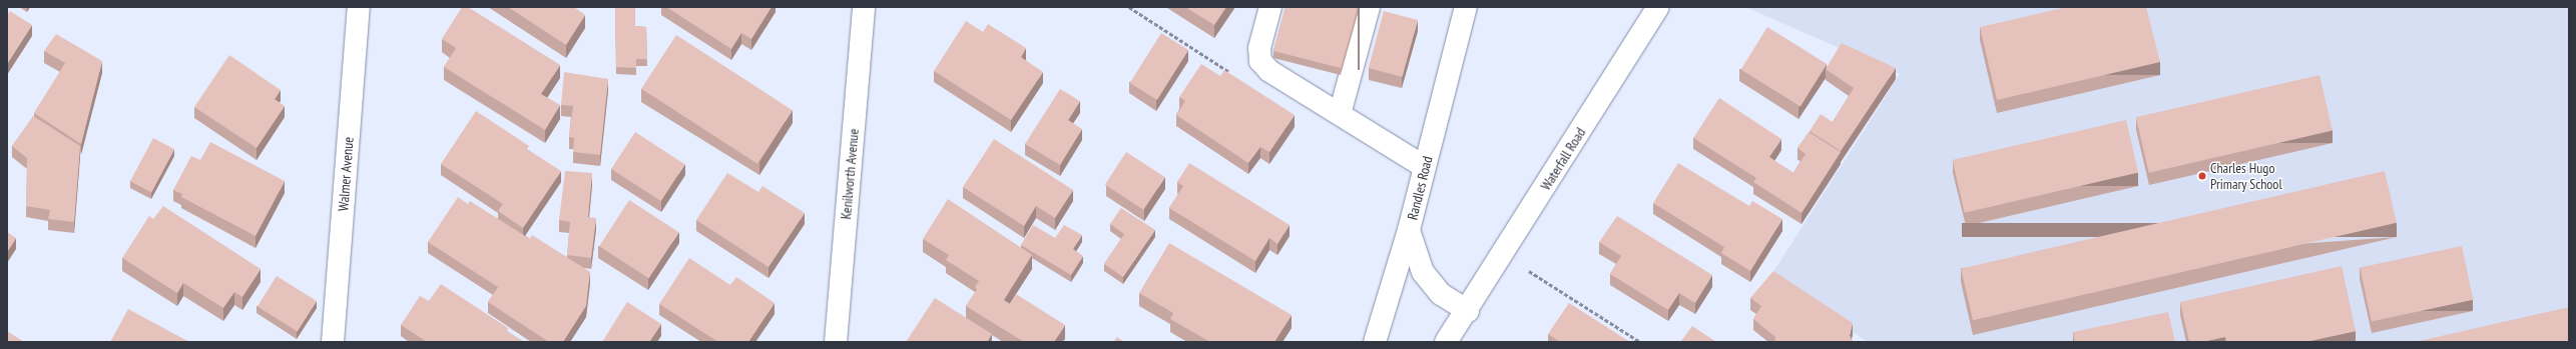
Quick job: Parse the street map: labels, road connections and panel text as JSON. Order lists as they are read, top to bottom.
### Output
{
  "streets": {
    "street": [
      "Waterfall Road",
      "Walmer Avenue",
      "Kenilworth Avenue",
      "Randles Road"
    ]
  },
  "crossings": [
    ["Waterfall Road", "Randles Road"]
  ],
  "places": ["Charles Hugo Primary School"]
}
